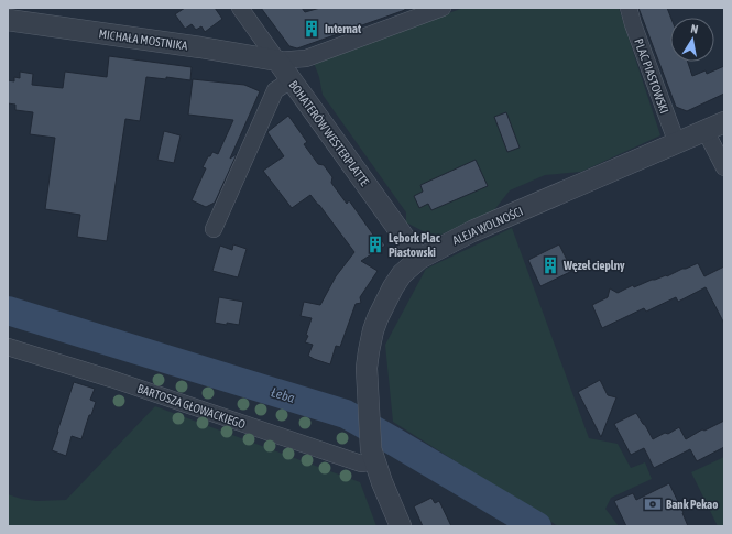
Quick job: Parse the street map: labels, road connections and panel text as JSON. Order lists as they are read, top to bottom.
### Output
{
  "streets": {
    "street": [
      "MICHAŁA MOSTNIKA",
      "PLAC PIASTOWSKI",
      "BOHATERÓW WESTERPLATTE",
      "ALEJA WOLNOŚCI",
      "BARTOSZA GŁOWACKIEGO"
    ]
  },
  "crossings": [
    ["MICHAŁA MOSTNIKA", "BOHATERÓW WESTERPLATTE"],
    ["PLAC PIASTOWSKI", "ALEJA WOLNOŚCI"],
    ["BOHATERÓW WESTERPLATTE", "ALEJA WOLNOŚCI"],
    ["ALEJA WOLNOŚCI", "BARTOSZA GŁOWACKIEGO"]
  ],
  "water": ["Łeba"],
  "places": {
    "building": ["Internat", "Lębork Plac Piastowski", "Węzeł cieplny"],
    "bank": ["Bank Pekao"]
  },
  "north": "top"
}
